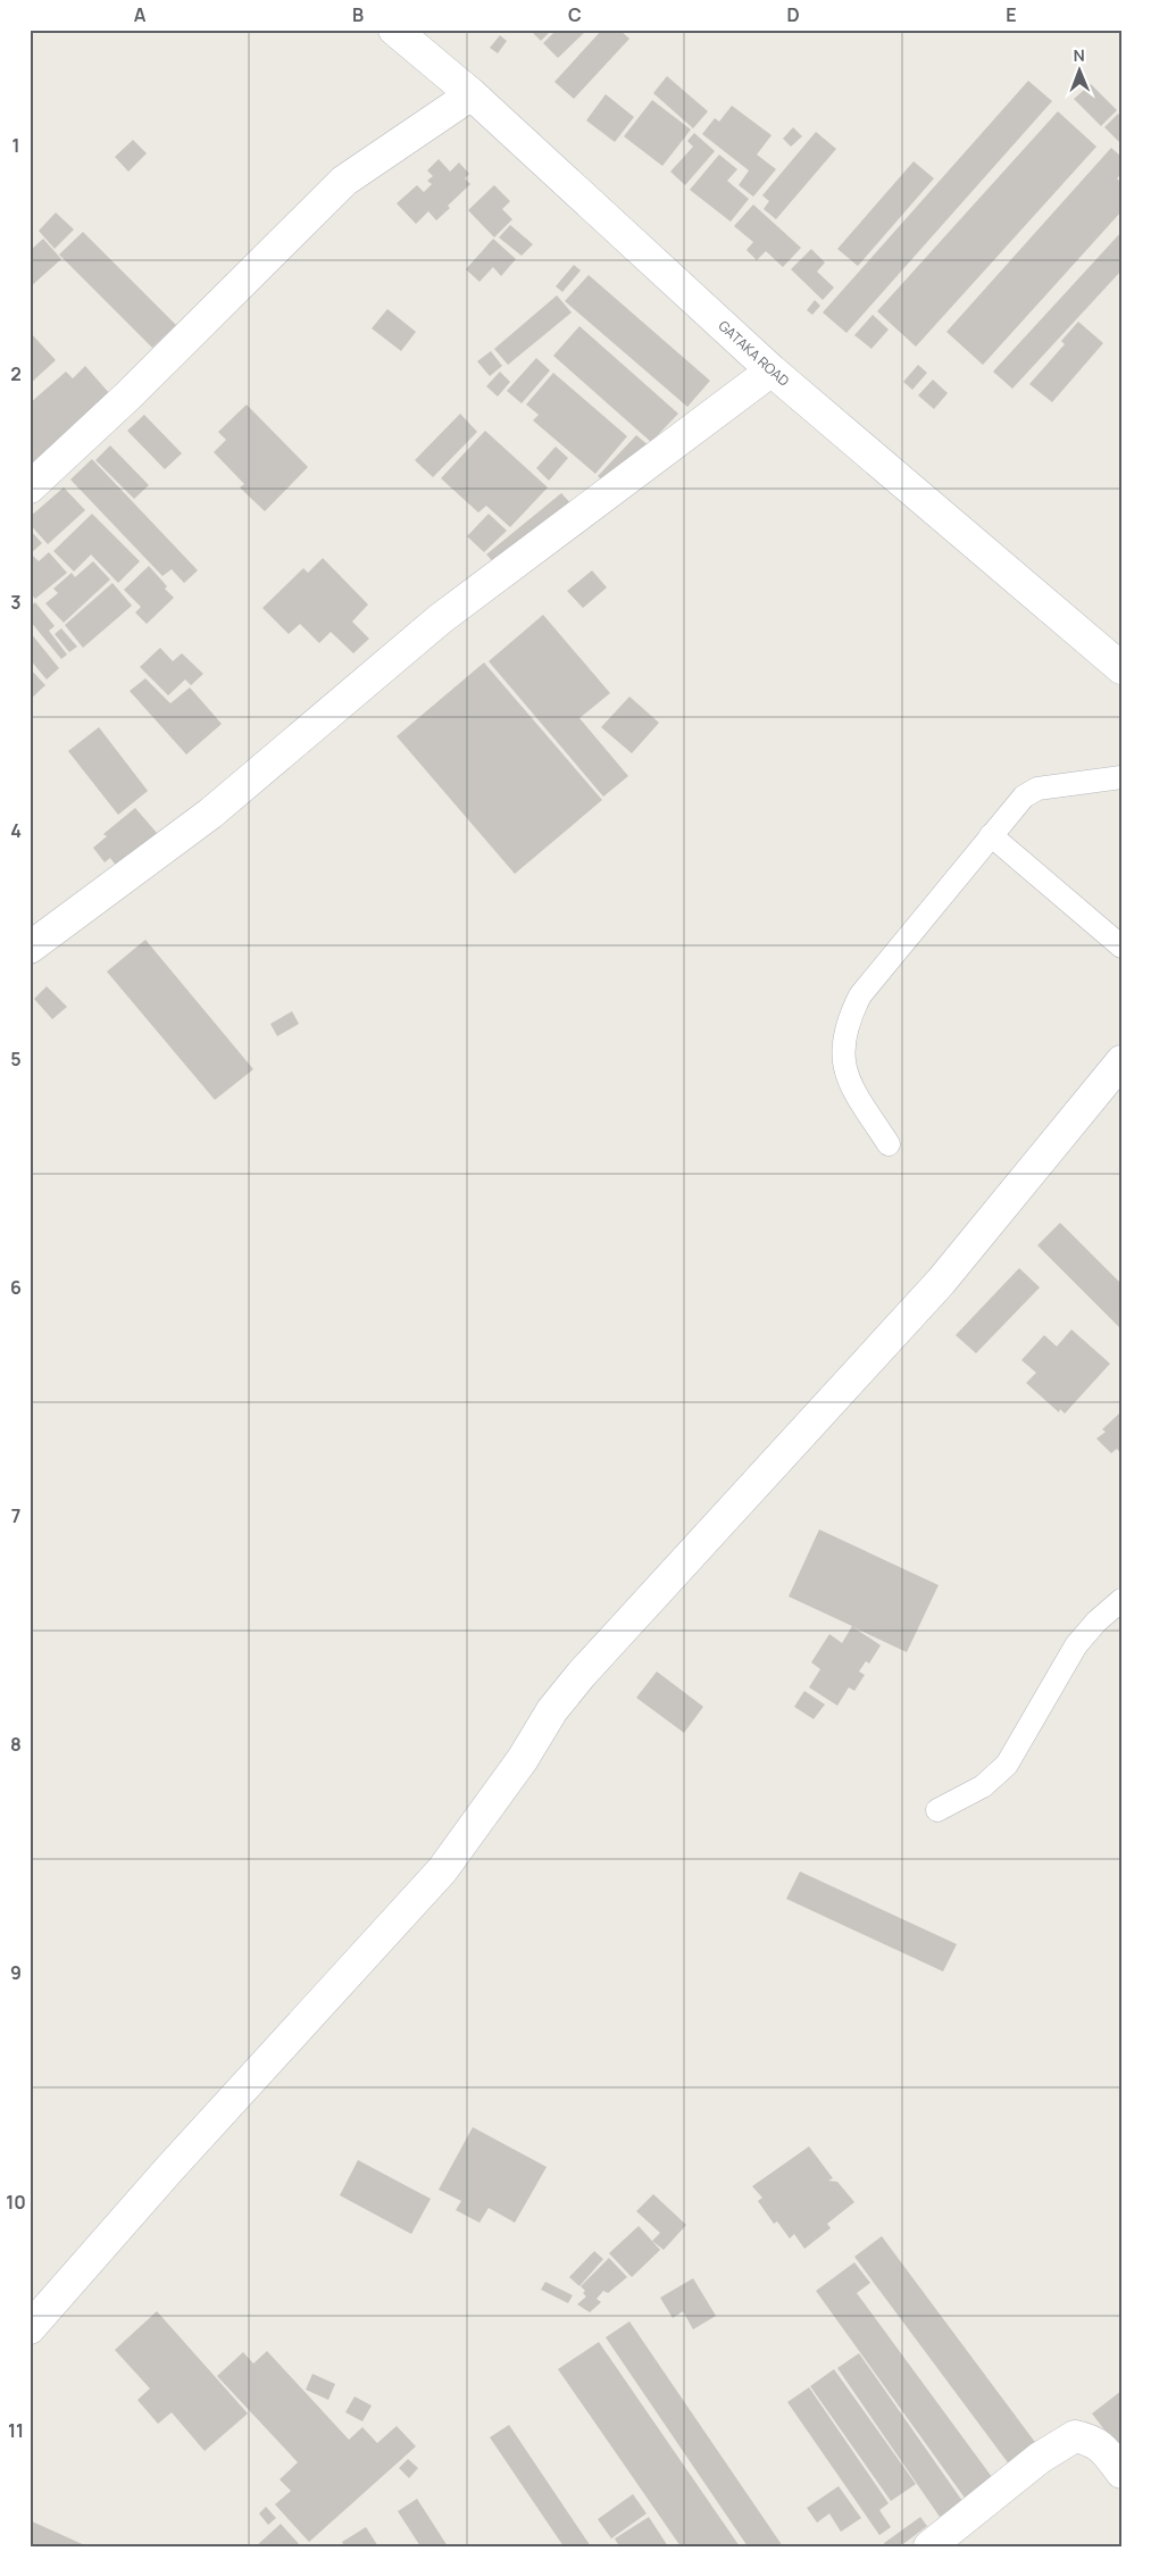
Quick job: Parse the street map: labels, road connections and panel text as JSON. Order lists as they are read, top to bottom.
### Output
{
  "streets": {
    "street": ["GATAKA ROAD"]
  },
  "north": "top",
  "grid": {
    "columns": [
      "A",
      "B",
      "C",
      "D",
      "E"
    ],
    "rows": [
      "1",
      "2",
      "3",
      "4",
      "5",
      "6",
      "7",
      "8",
      "9",
      "10",
      "11"
    ]
  }
}
